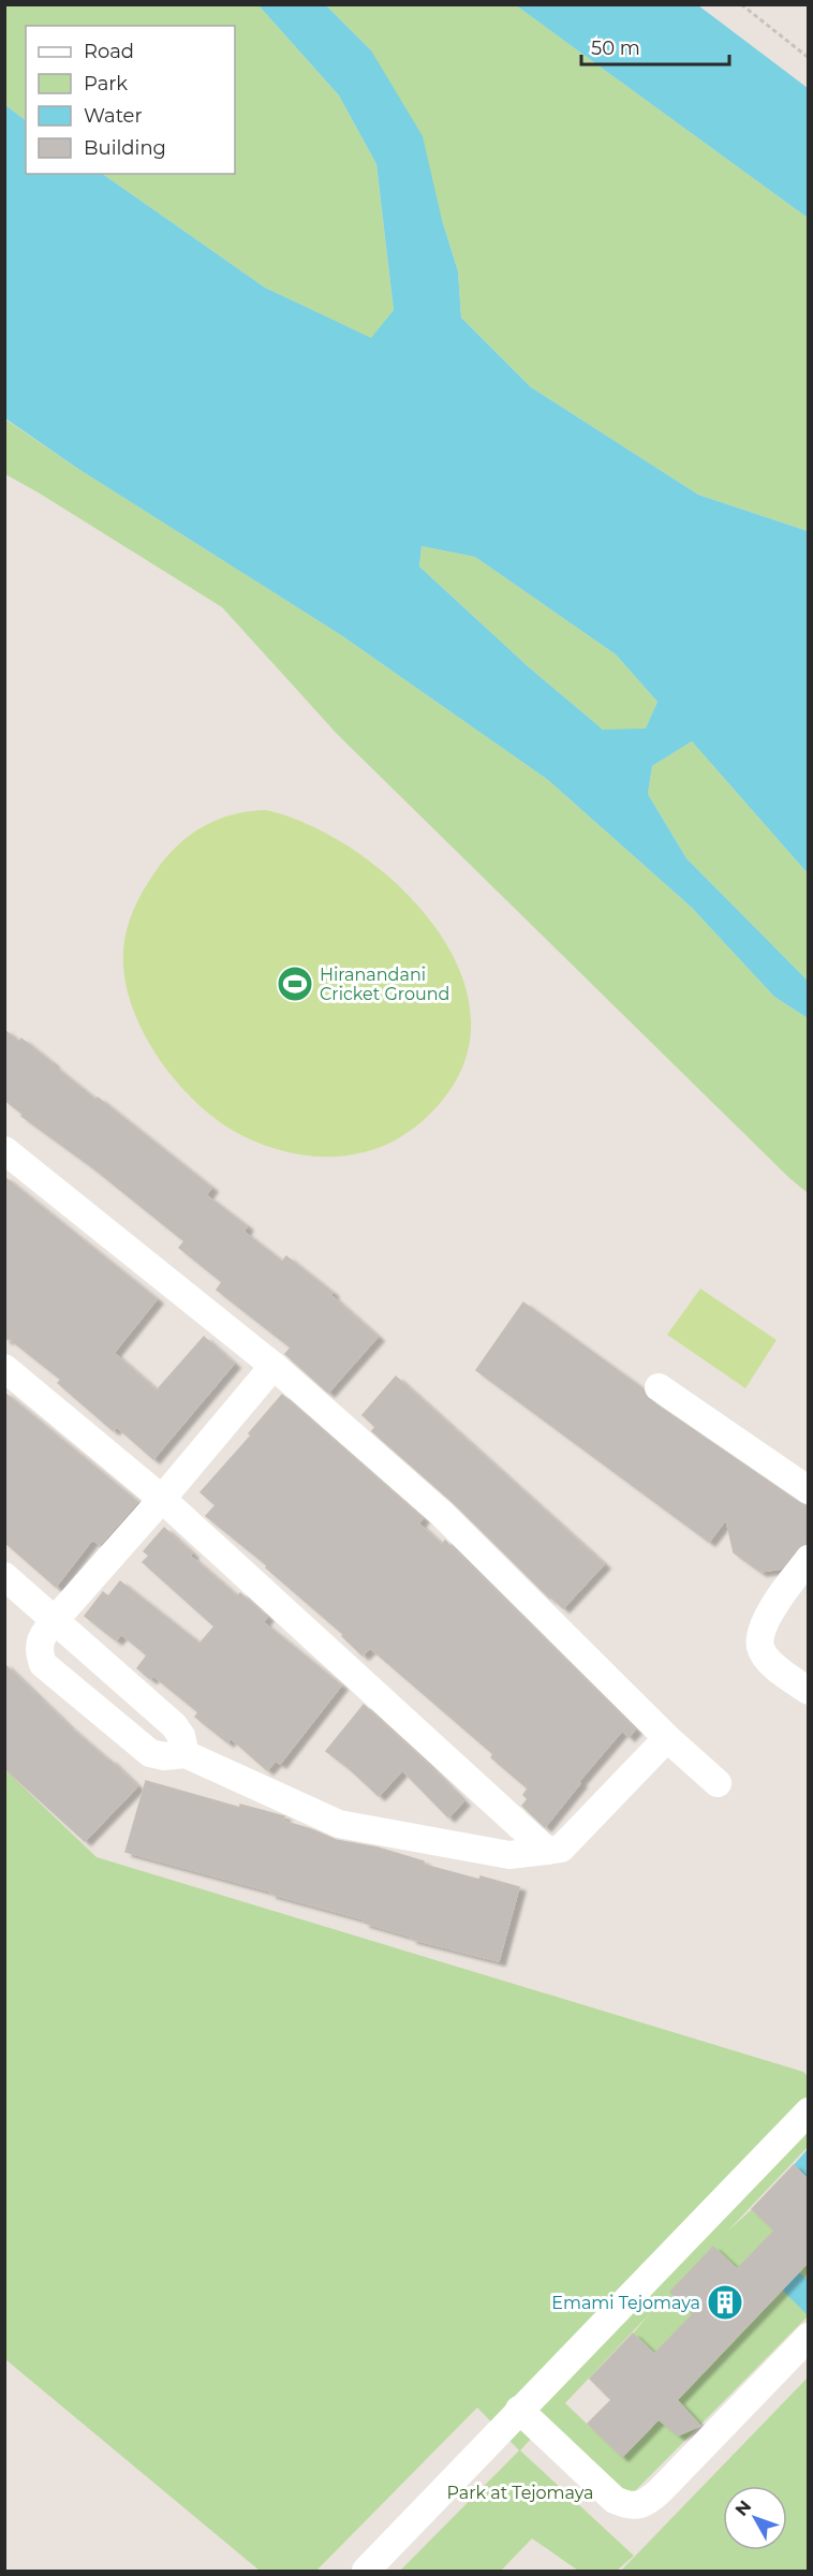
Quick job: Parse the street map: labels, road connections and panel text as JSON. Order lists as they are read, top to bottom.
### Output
{
  "parks": ["Park at Tejomaya"],
  "places": {
    "sports": ["Hiranandani Cricket Ground"],
    "building": ["Emami Tejomaya"]
  },
  "legend": [
    "Road",
    "Park",
    "Water",
    "Building"
  ],
  "scale_bar": "50 m",
  "north": "top left"
}
